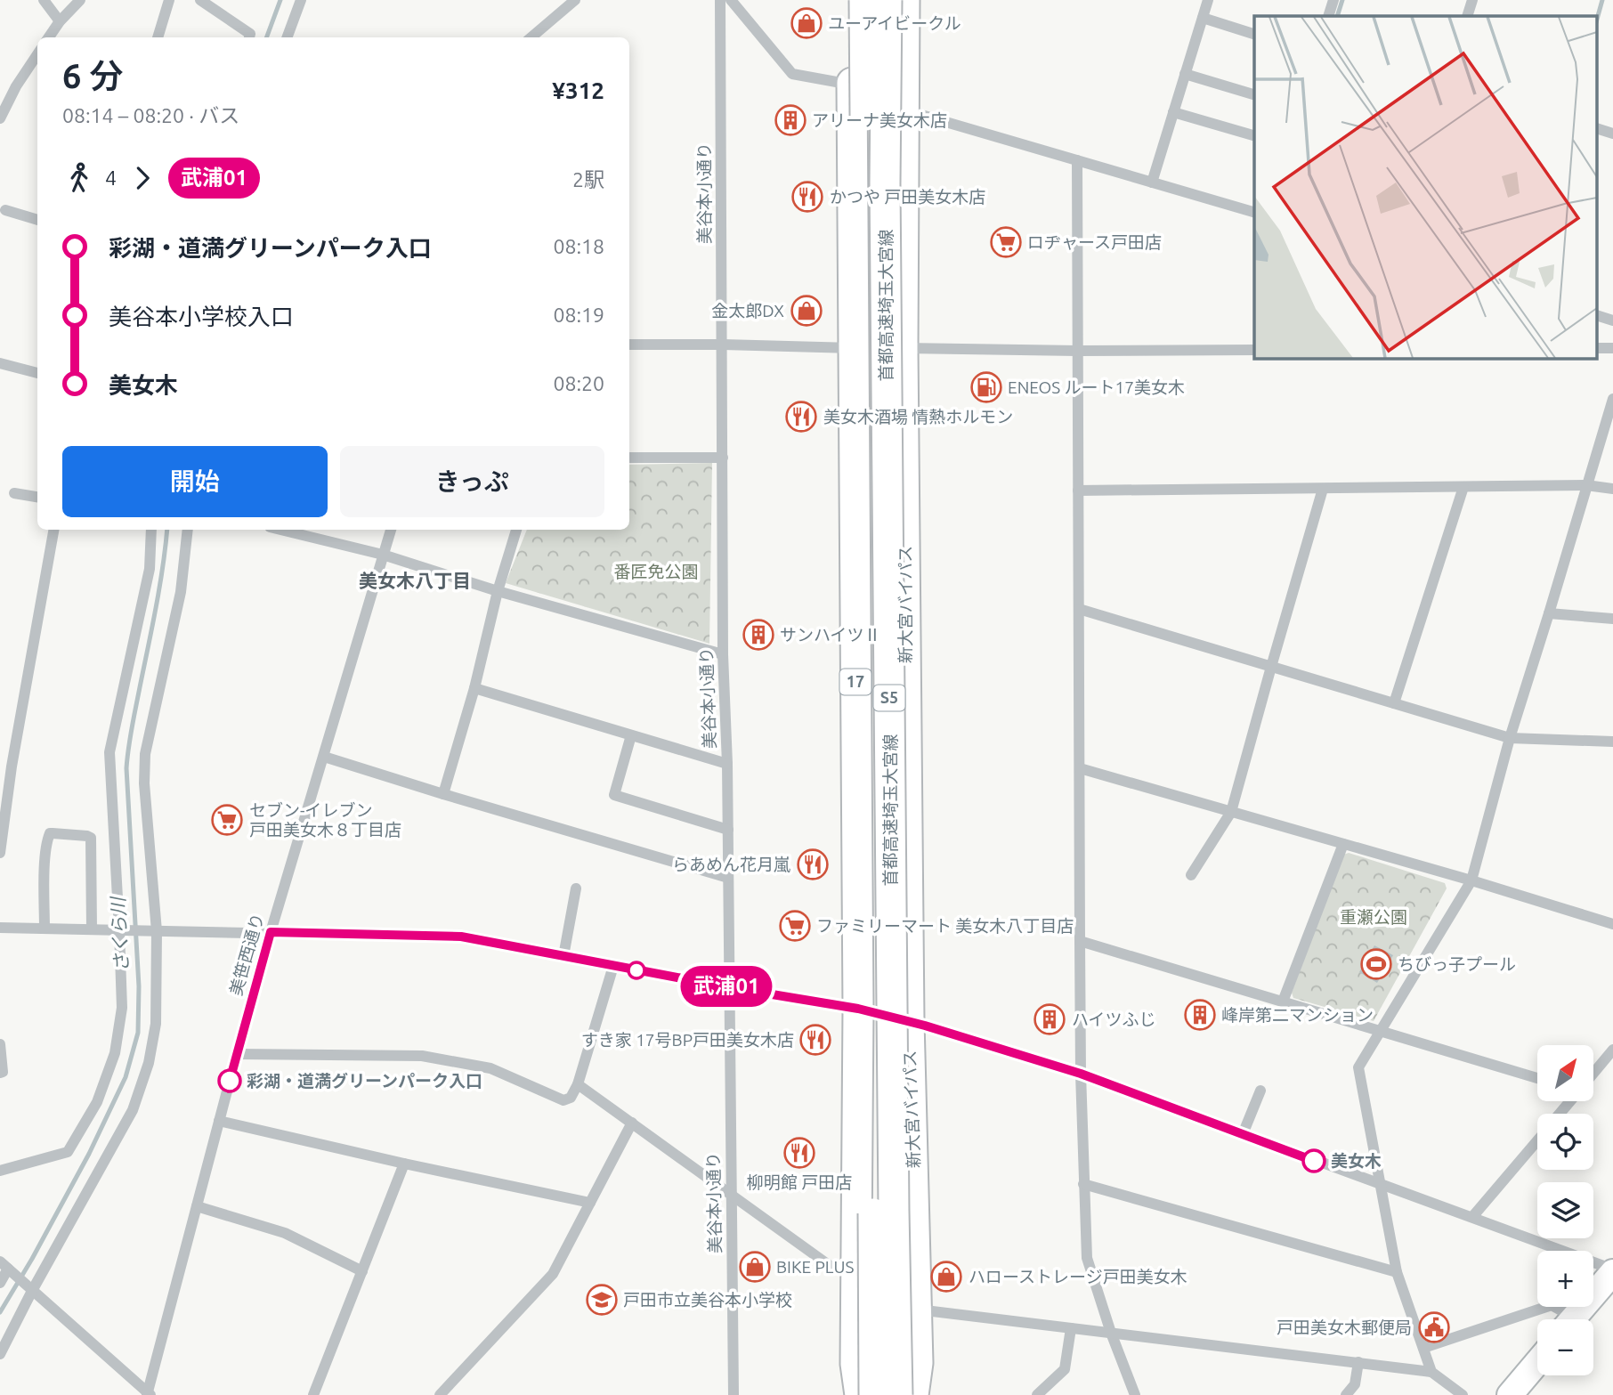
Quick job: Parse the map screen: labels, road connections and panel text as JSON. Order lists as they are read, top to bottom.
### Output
{
  "streets": {
    "highway": [
      "首都高速埼玉大宮線",
      "新大宮バイパス",
      "17",
      "S5"
    ],
    "street": ["美谷本小通り", "美笹西通り"]
  },
  "districts": ["美女木八丁目"],
  "water": ["さくら川"],
  "parks": ["番匠免公園", "重瀬公園"],
  "places": {
    "shop": [
      "ユーアイビークル",
      "金太郎DX",
      "BIKE PLUS",
      "ハローストレージ戸田美女木"
    ],
    "building": [
      "アリーナ美女木店",
      "サンハイツⅡ",
      "峰岸第二マンション",
      "ハイツふじ"
    ],
    "restaurant": [
      "かつや 戸田美女木店",
      "美女木酒場 情熱ホルモン",
      "らあめん花月嵐",
      "すき家 17号BP戸田美女木店",
      "柳明館 戸田店"
    ],
    "supermarket": ["ロヂャース戸田店", "セブン-イレブン 戸田美女木８丁目店", "ファミリーマート 美女木八丁目店"],
    "fuel station": ["ENEOS ルート17美女木"],
    "sports": ["ちびっ子プール"],
    "other": ["彩湖・道満グリーンパーク入口", "美女木"],
    "school or university": ["戸田市立美谷本小学校"],
    "public building": ["戸田美女木郵便局"]
  },
  "lines": ["bus line 武浦01"],
  "north": "top right",
  "page": {
    "on_map": "武浦01",
    "heading": ["6 分", "08:14 – 08:20 · バス", "¥312"],
    "legs": ["4", "武浦01", "2駅"],
    "list": [
      {
        "name": "彩湖・道満グリーンパーク入口",
        "value": "08:18"
      },
      {
        "name": "美谷本小学校入口",
        "value": "08:19"
      },
      {
        "name": "美女木",
        "value": "08:20"
      }
    ],
    "buttons": ["開始", "きっぷ"],
    "map_buttons": ["+", "−"]
  }
}
